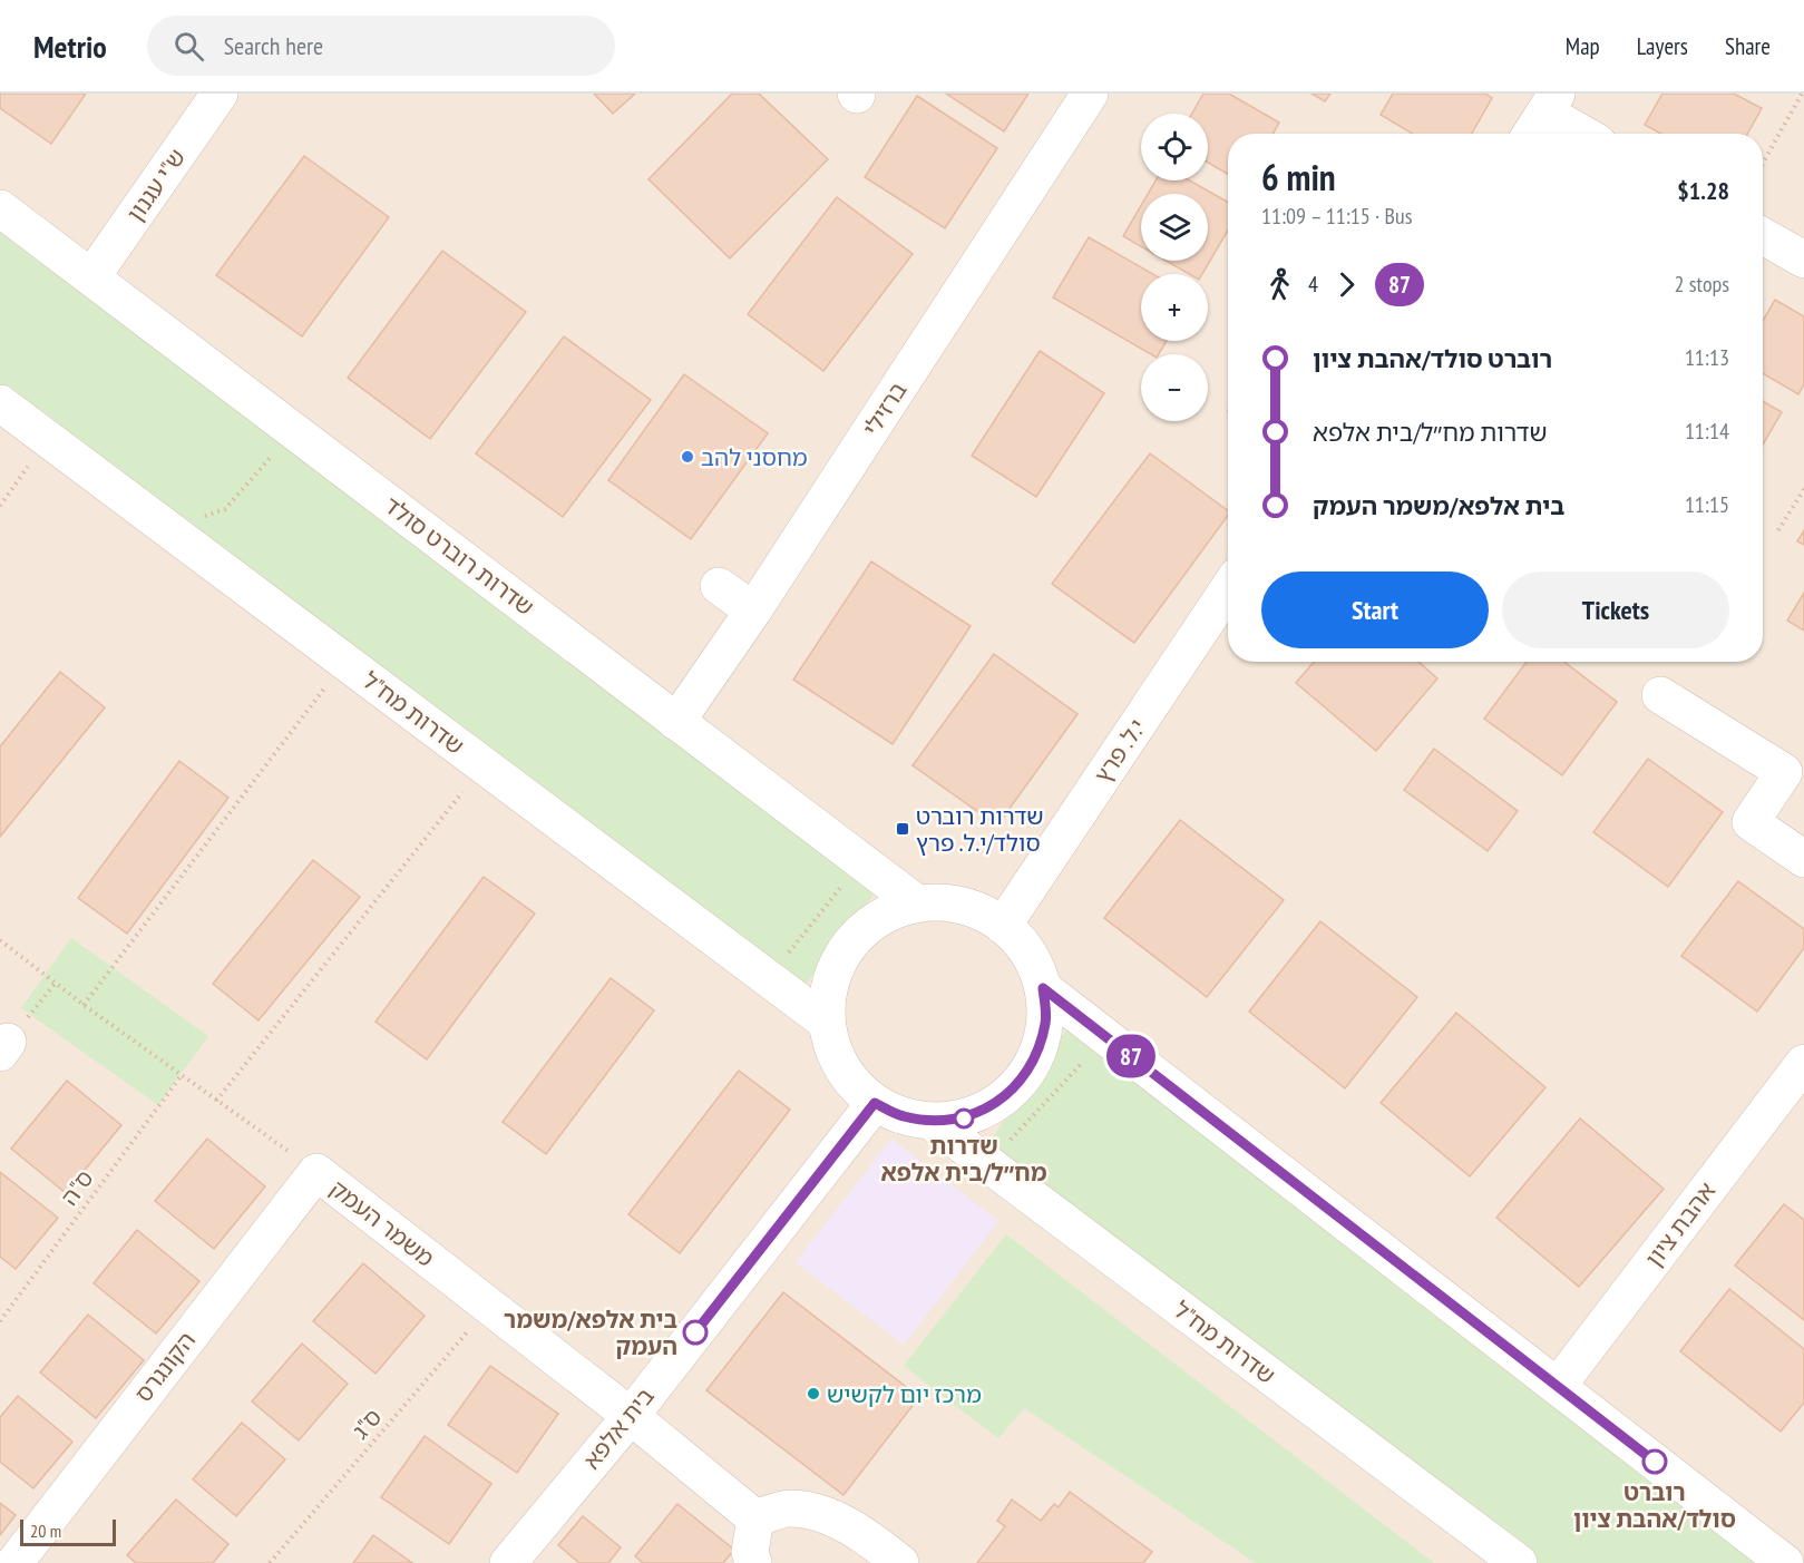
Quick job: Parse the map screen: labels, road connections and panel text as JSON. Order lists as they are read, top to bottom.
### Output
{
  "streets": {
    "street": [
      "ש\"י עגנון",
      "ברזילי",
      "שדרות רוברט סולד",
      "שדרות מח\"ל",
      "י.ל. פרץ",
      "משמר העמק",
      "אהבת ציון",
      "הקונגרס",
      "בית אלפא"
    ],
    "path": ["ס\"ה", "ס\"ג"]
  },
  "crossings": [
    ["ש\"י עגנון", "שדרות רוברט סולד"],
    ["ברזילי", "שדרות רוברט סולד"],
    ["שדרות רוברט סולד", "שדרות מח\"ל"],
    ["שדרות רוברט סולד", "י.ל. פרץ"],
    ["שדרות רוברט סולד", "בית אלפא"],
    ["שדרות מח\"ל", "י.ל. פרץ"],
    ["שדרות מח\"ל", "בית אלפא"],
    ["י.ל. פרץ", "בית אלפא"],
    ["ס\"ה", "משמר העמק"],
    ["משמר העמק", "הקונגרס"],
    ["משמר העמק", "ס\"ג"],
    ["משמר העמק", "בית אלפא"]
  ],
  "places": {
    "other": [
      "מחסני להב",
      "שדרות מח״ל/בית אלפא",
      "בית אלפא/משמר העמק",
      "מרכז יום לקשיש",
      "רוברט סולד/אהבת ציון"
    ],
    "transit": ["שדרות רוברט סולד/י.ל. פרץ"]
  },
  "lines": ["bus line 87"],
  "scale_bar": "20 m",
  "page": {
    "header": "Metrio",
    "search": "Search here",
    "nav": ["Map", "Layers", "Share"],
    "on_map": "87",
    "map_buttons": ["+", "−"],
    "heading": ["6 min", "11:09 – 11:15 · Bus", "$1.28"],
    "legs": ["4", "87", "2 stops"],
    "list": [
      {
        "name": "רוברט סולד/אהבת ציון",
        "value": "11:13"
      },
      {
        "name": "שדרות מח״ל/בית אלפא",
        "value": "11:14"
      },
      {
        "name": "בית אלפא/משמר העמק",
        "value": "11:15"
      }
    ],
    "buttons": ["Start", "Tickets"],
    "scale": "20 m"
  }
}
